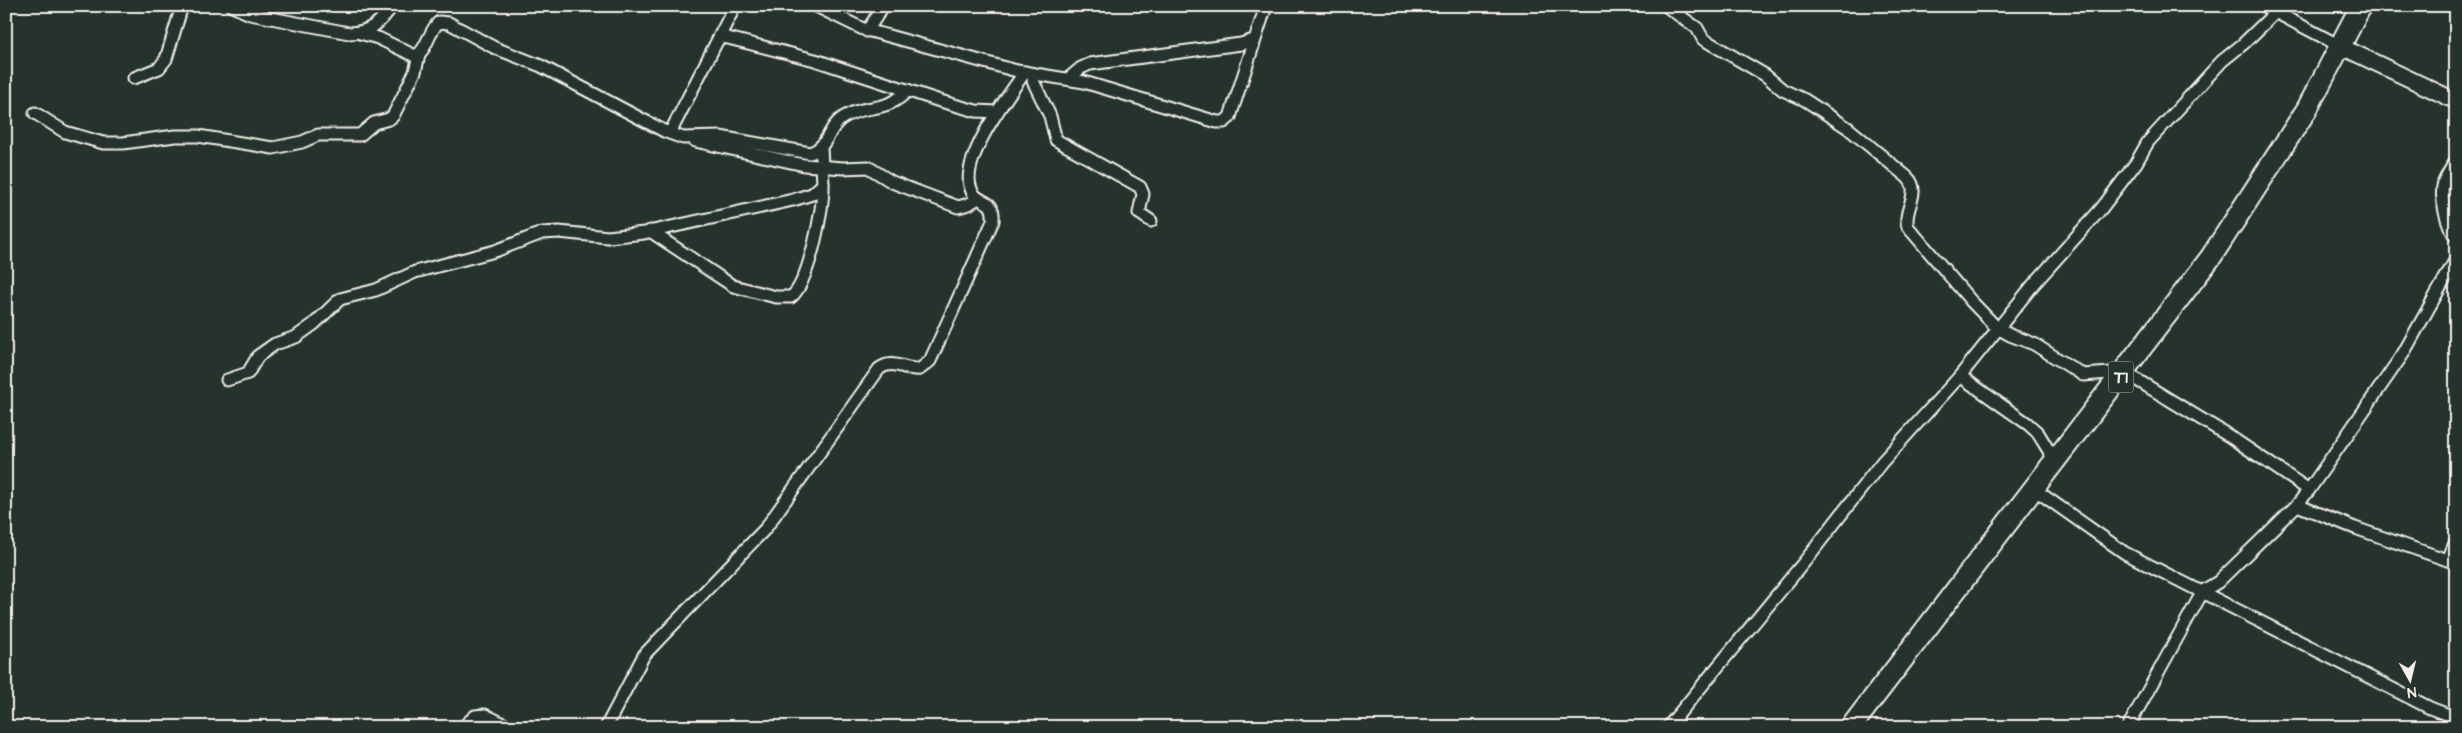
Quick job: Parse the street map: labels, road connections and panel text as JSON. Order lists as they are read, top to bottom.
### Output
{
  "streets": {
    "highway": ["T1"]
  },
  "north": "bottom"
}
